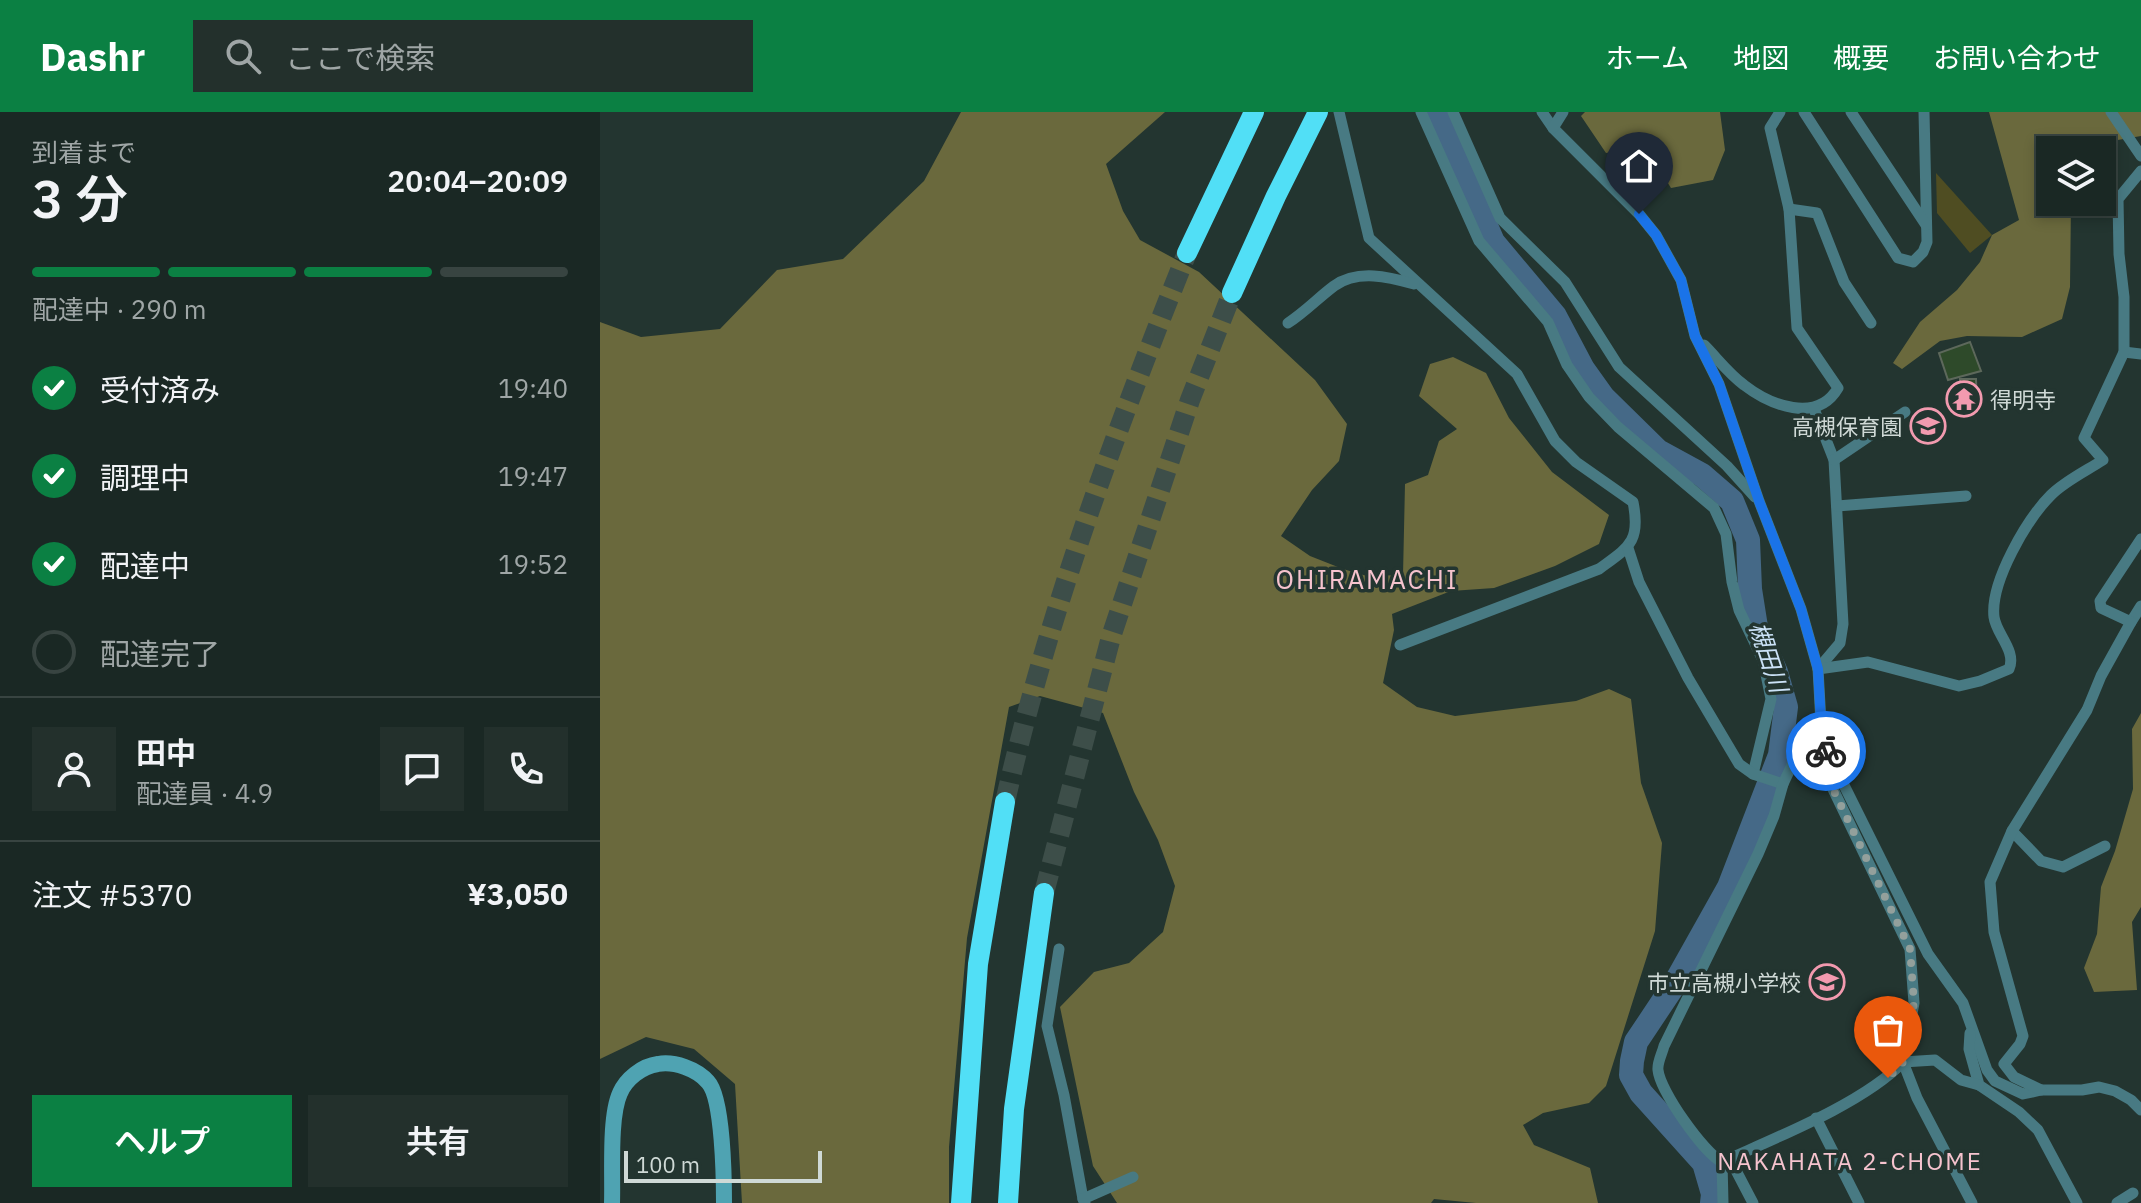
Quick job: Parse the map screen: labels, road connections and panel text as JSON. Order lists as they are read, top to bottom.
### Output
{
  "districts": ["OHIRAMACHI", "NAKAHATA 2-CHOME"],
  "water": ["槻田川"],
  "places": {
    "temple": ["得明寺"],
    "school or university": ["高槻保育園", "市立高槻小学校"]
  },
  "scale_bar": "100 m",
  "page": {
    "header": "Dashr",
    "search": "ここで検索",
    "nav": [
      "ホーム",
      "地図",
      "概要",
      "お問い合わせ"
    ],
    "heading": ["3 分", "到着まで", "20:04–20:09"],
    "panel": [
      "田中",
      "配達員 · 4.9",
      "注文 #5370",
      "¥3,050"
    ],
    "bar": "配達中 · 290 m",
    "list": [
      ["受付済み", "19:40"],
      ["調理中", "19:47"],
      ["配達中", "19:52"],
      "配達完了"
    ],
    "buttons": ["ヘルプ", "共有"],
    "scale": "100 m"
  }
}
